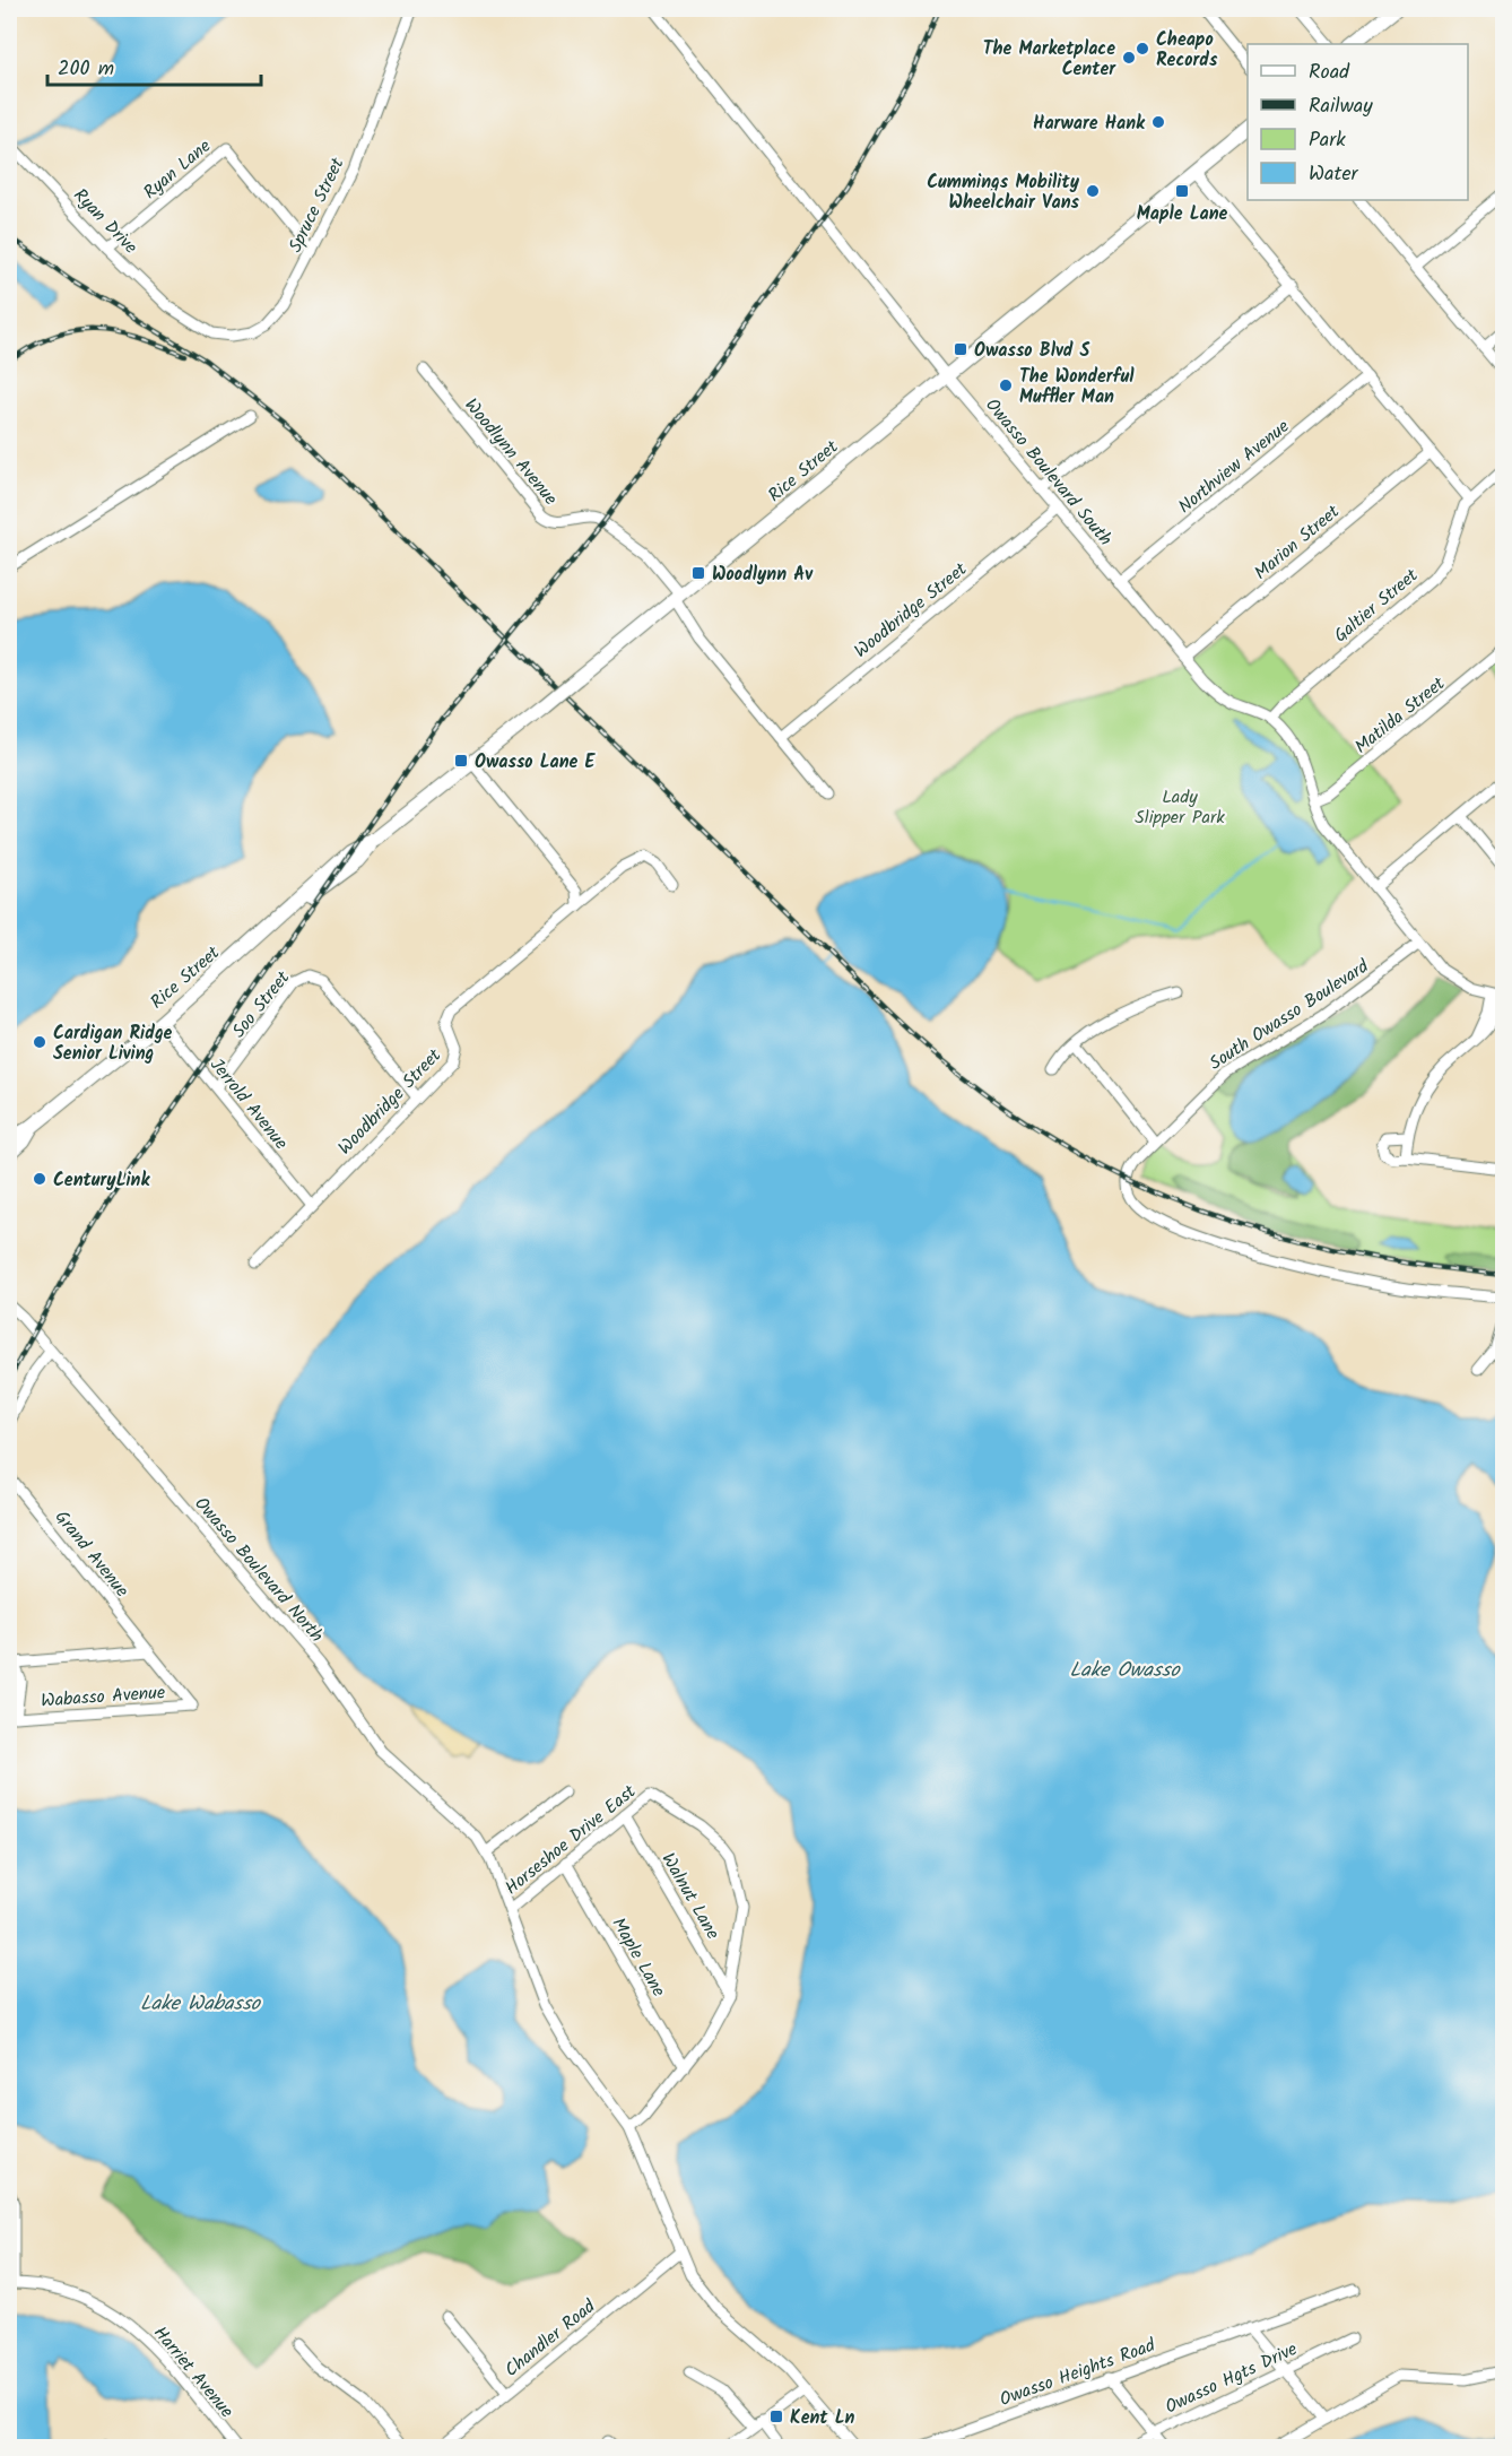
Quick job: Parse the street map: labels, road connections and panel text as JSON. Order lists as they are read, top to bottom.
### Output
{
  "streets": {
    "main road": ["Rice Street"],
    "street": [
      "Ryan Lane",
      "Spruce Street",
      "Ryan Drive",
      "Woodlynn Avenue",
      "Northview Avenue",
      "Owasso Boulevard South",
      "Marion Street",
      "Galtier Street",
      "Woodbridge Street",
      "Matilda Street",
      "Soo Street",
      "South Owasso Boulevard",
      "Jerrold Avenue",
      "Grand Avenue",
      "Owasso Boulevard North",
      "Wabasso Avenue",
      "Horseshoe Drive East",
      "Walnut Lane",
      "Maple Lane",
      "Chandler Road",
      "Harriet Avenue",
      "Owasso Heights Road",
      "Owasso Hgts Drive"
    ]
  },
  "crossings": [
    ["Ryan Lane", "Spruce Street"],
    ["Ryan Lane", "Ryan Drive"],
    ["Spruce Street", "Ryan Drive"],
    ["Woodlynn Avenue", "Rice Street"],
    ["Woodlynn Avenue", "Woodbridge Street"],
    ["Northview Avenue", "Owasso Boulevard South"],
    ["Rice Street", "Owasso Boulevard South"],
    ["Rice Street", "Jerrold Avenue"],
    ["Owasso Boulevard South", "Marion Street"],
    ["Owasso Boulevard South", "Galtier Street"],
    ["Owasso Boulevard South", "Woodbridge Street"],
    ["Owasso Boulevard South", "Matilda Street"],
    ["Owasso Boulevard South", "South Owasso Boulevard"],
    ["Woodbridge Street", "Soo Street"],
    ["Woodbridge Street", "Jerrold Avenue"],
    ["Soo Street", "Jerrold Avenue"],
    ["Grand Avenue", "Wabasso Avenue"],
    ["Owasso Boulevard North", "Horseshoe Drive East"],
    ["Owasso Boulevard North", "Chandler Road"],
    ["Horseshoe Drive East", "Walnut Lane"],
    ["Horseshoe Drive East", "Maple Lane"]
  ],
  "water": ["Lake Owasso", "Lake Wabasso"],
  "parks": ["Lady Slipper Park"],
  "places": {
    "other": [
      "Cheapo Records",
      "The Marketplace Center",
      "Harware Hank",
      "Cummings Mobility Wheelchair Vans",
      "The Wonderful Muffler Man",
      "Cardigan Ridge Senior Living",
      "CenturyLink"
    ],
    "transit": [
      "Maple Lane",
      "Owasso Blvd S",
      "Woodlynn Av",
      "Owasso Lane E",
      "Kent Ln"
    ]
  },
  "legend": [
    "Road",
    "Railway",
    "Park",
    "Water"
  ],
  "scale_bar": "200 m"
}
